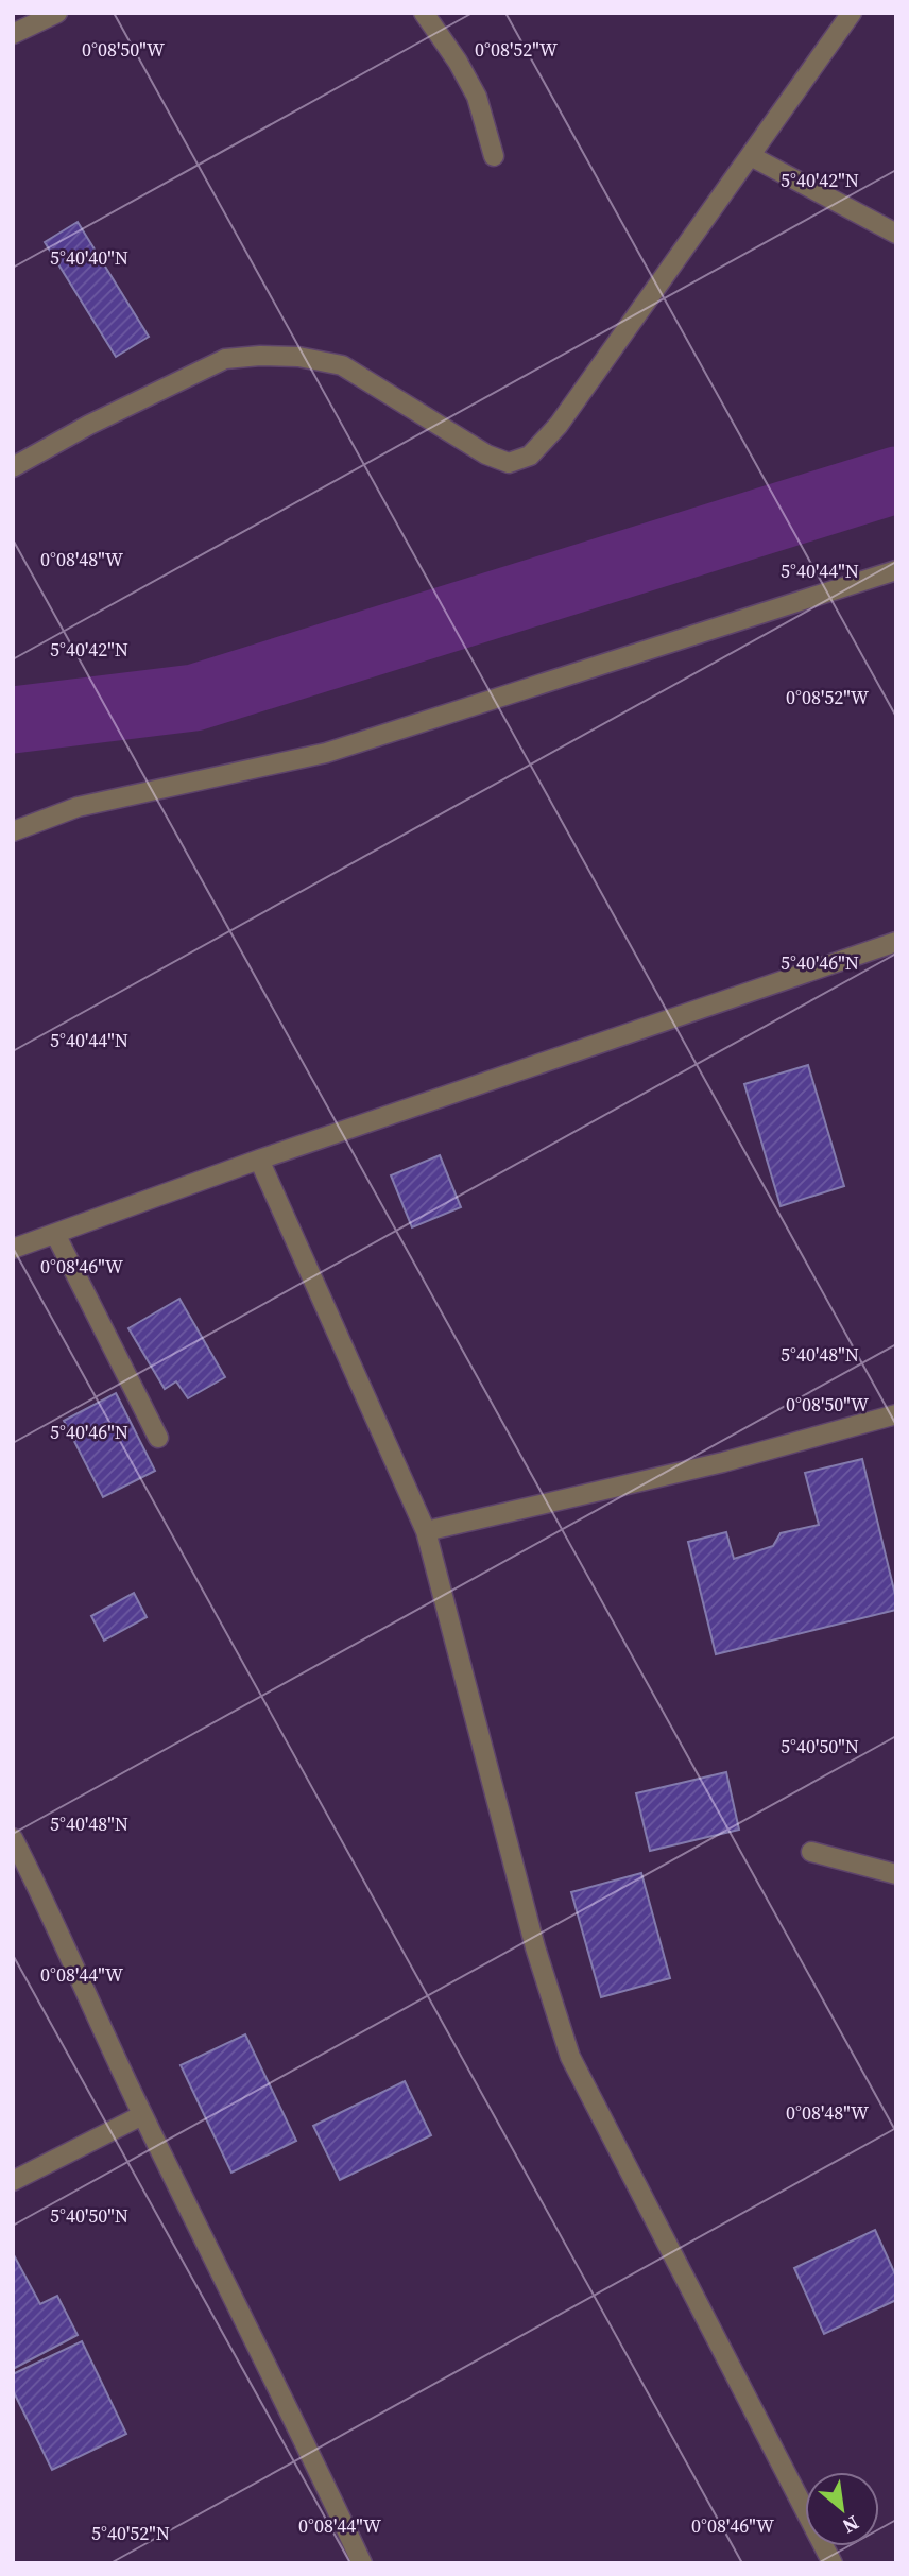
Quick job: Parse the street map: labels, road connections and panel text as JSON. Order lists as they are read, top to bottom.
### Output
{
  "north": "bottom right",
  "coordinates": [
    "0°08'50\"W",
    "0°08'52\"W",
    "5°40'42\"N",
    "5°40'40\"N",
    "0°08'48\"W",
    "5°40'44\"N",
    "5°40'46\"N",
    "0°08'46\"W",
    "5°40'48\"N",
    "5°40'50\"N",
    "0°08'44\"W",
    "5°40'52\"N"
  ]
}
